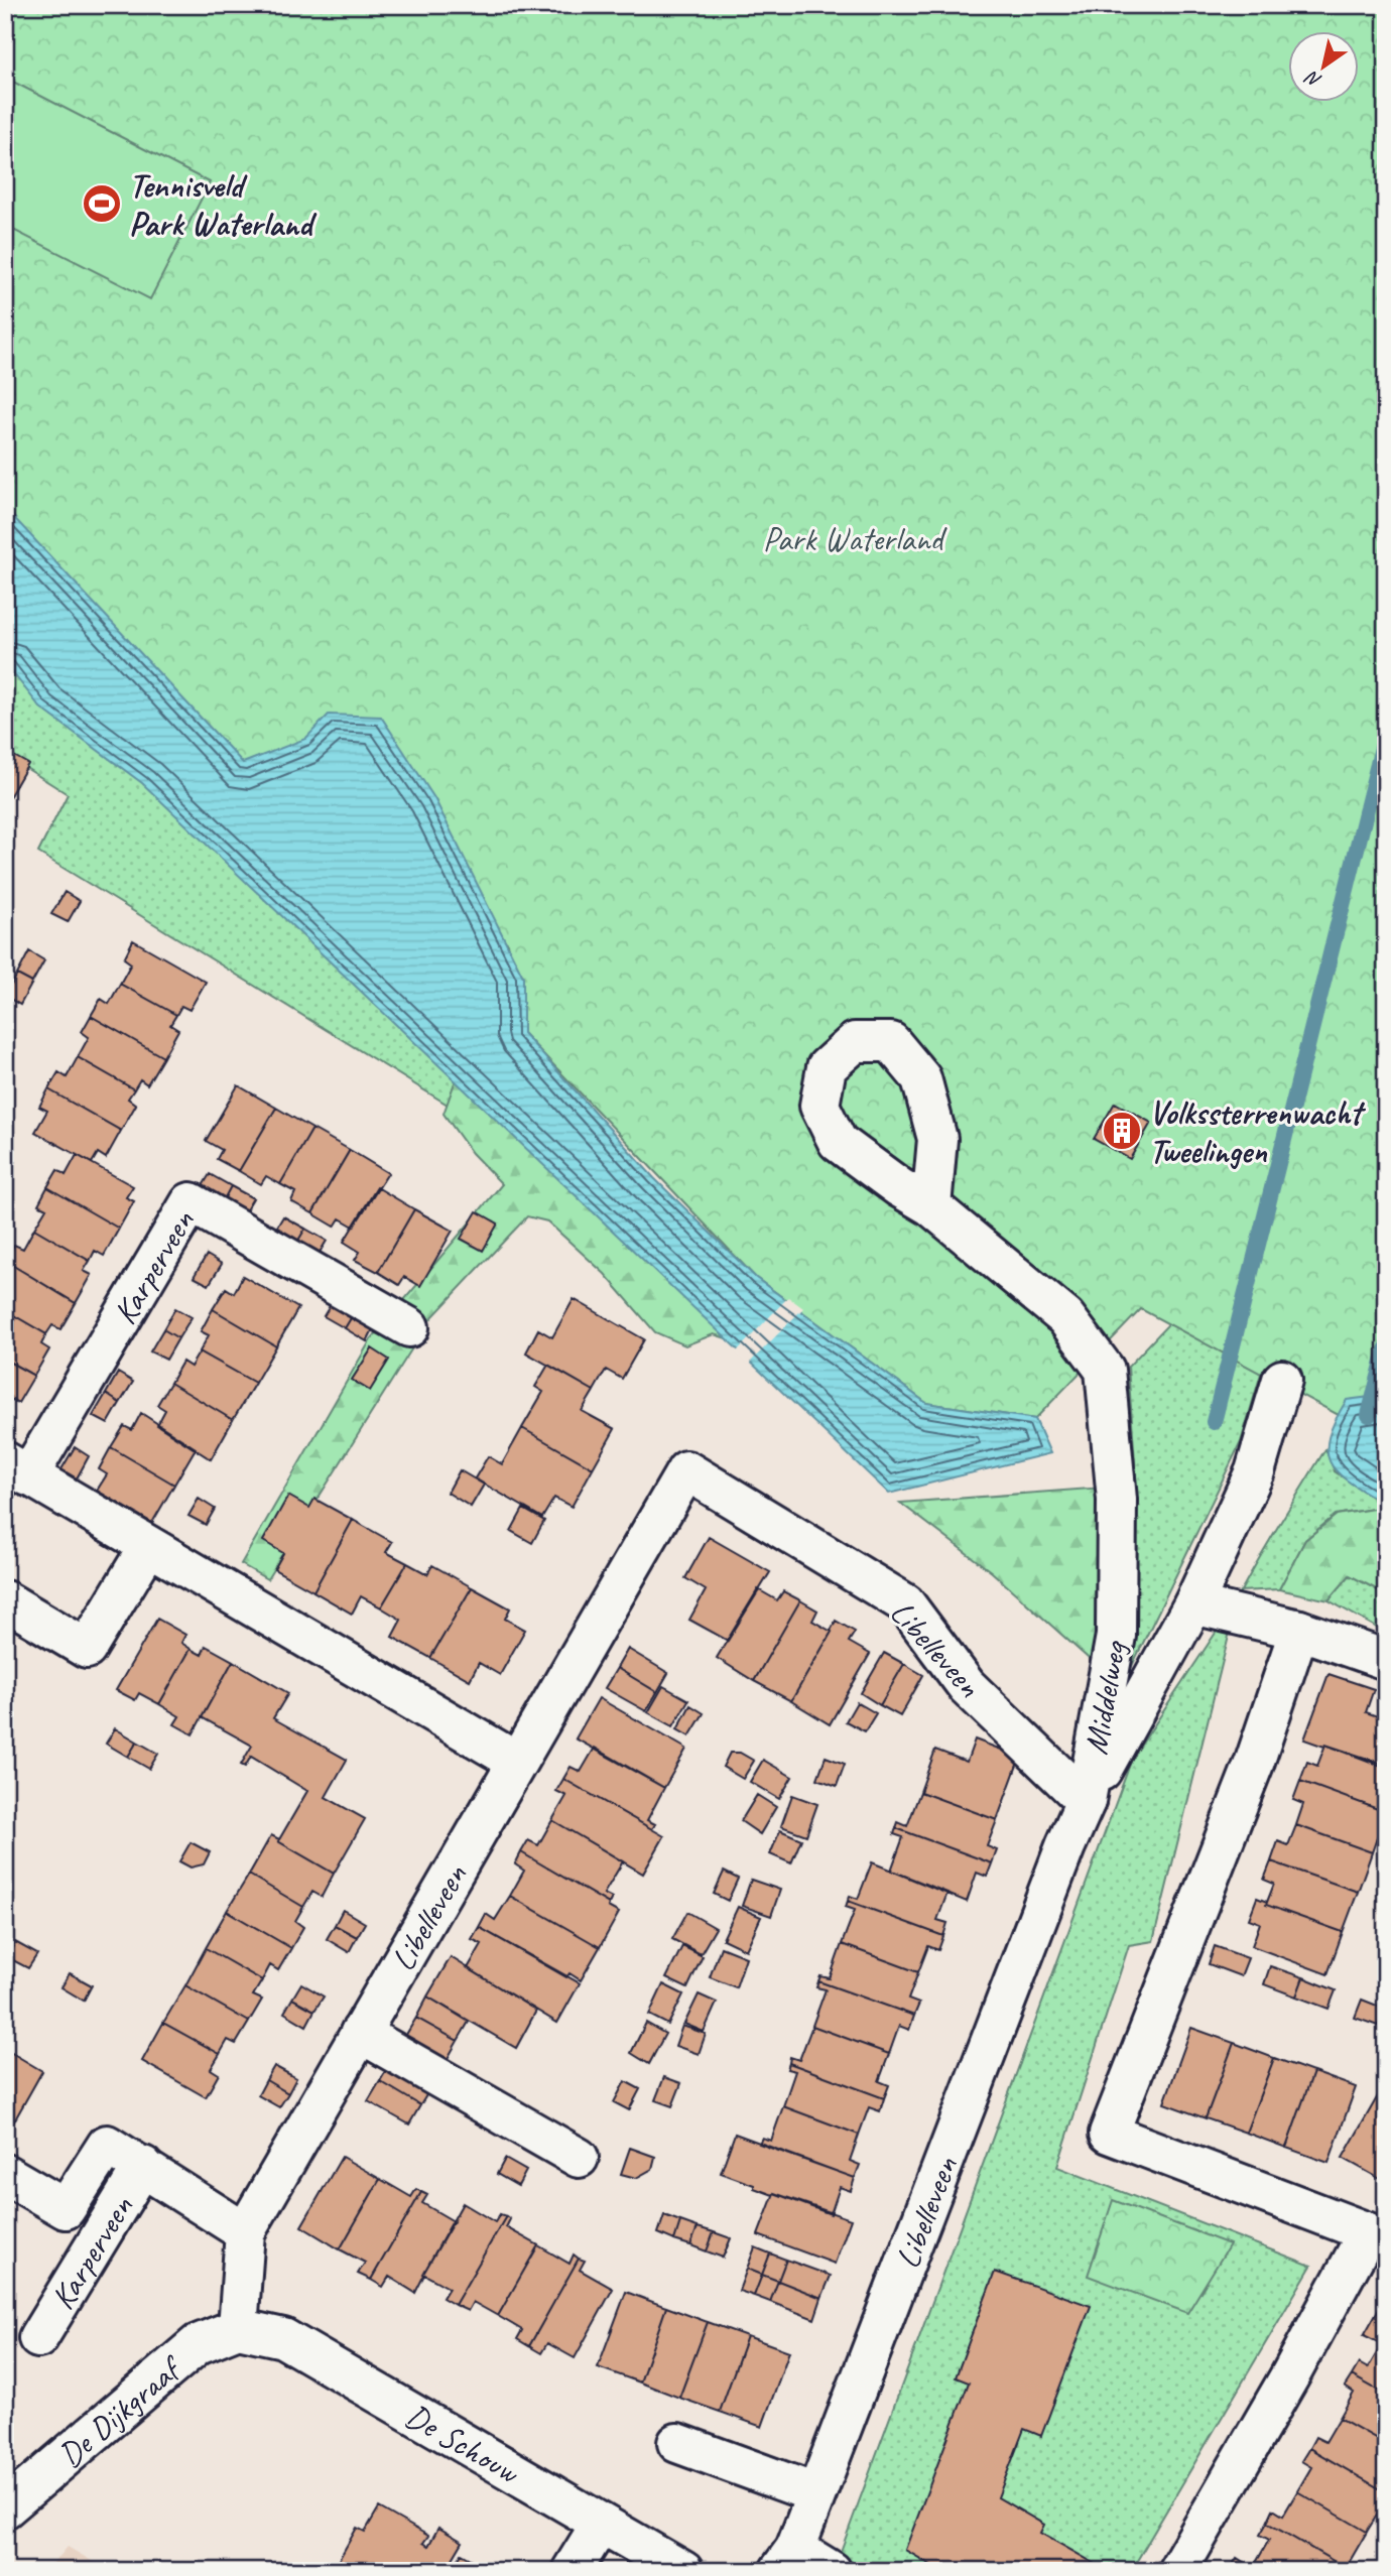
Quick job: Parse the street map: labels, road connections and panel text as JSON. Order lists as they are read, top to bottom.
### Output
{
  "streets": {
    "street": [
      "Karperveen",
      "Libelleveen",
      "Middelweg",
      "De Dijkgraaf",
      "De Schouw"
    ]
  },
  "crossings": [
    ["Karperveen", "Libelleveen"],
    ["Libelleveen", "Middelweg"],
    ["Libelleveen", "De Dijkgraaf"],
    ["Libelleveen", "De Schouw"],
    ["De Dijkgraaf", "De Schouw"]
  ],
  "parks": ["Park Waterland"],
  "places": {
    "sports": ["Tennisveld Park Waterland"],
    "building": ["Volkssterrenwacht Tweelingen"]
  },
  "north": "bottom left"
}
